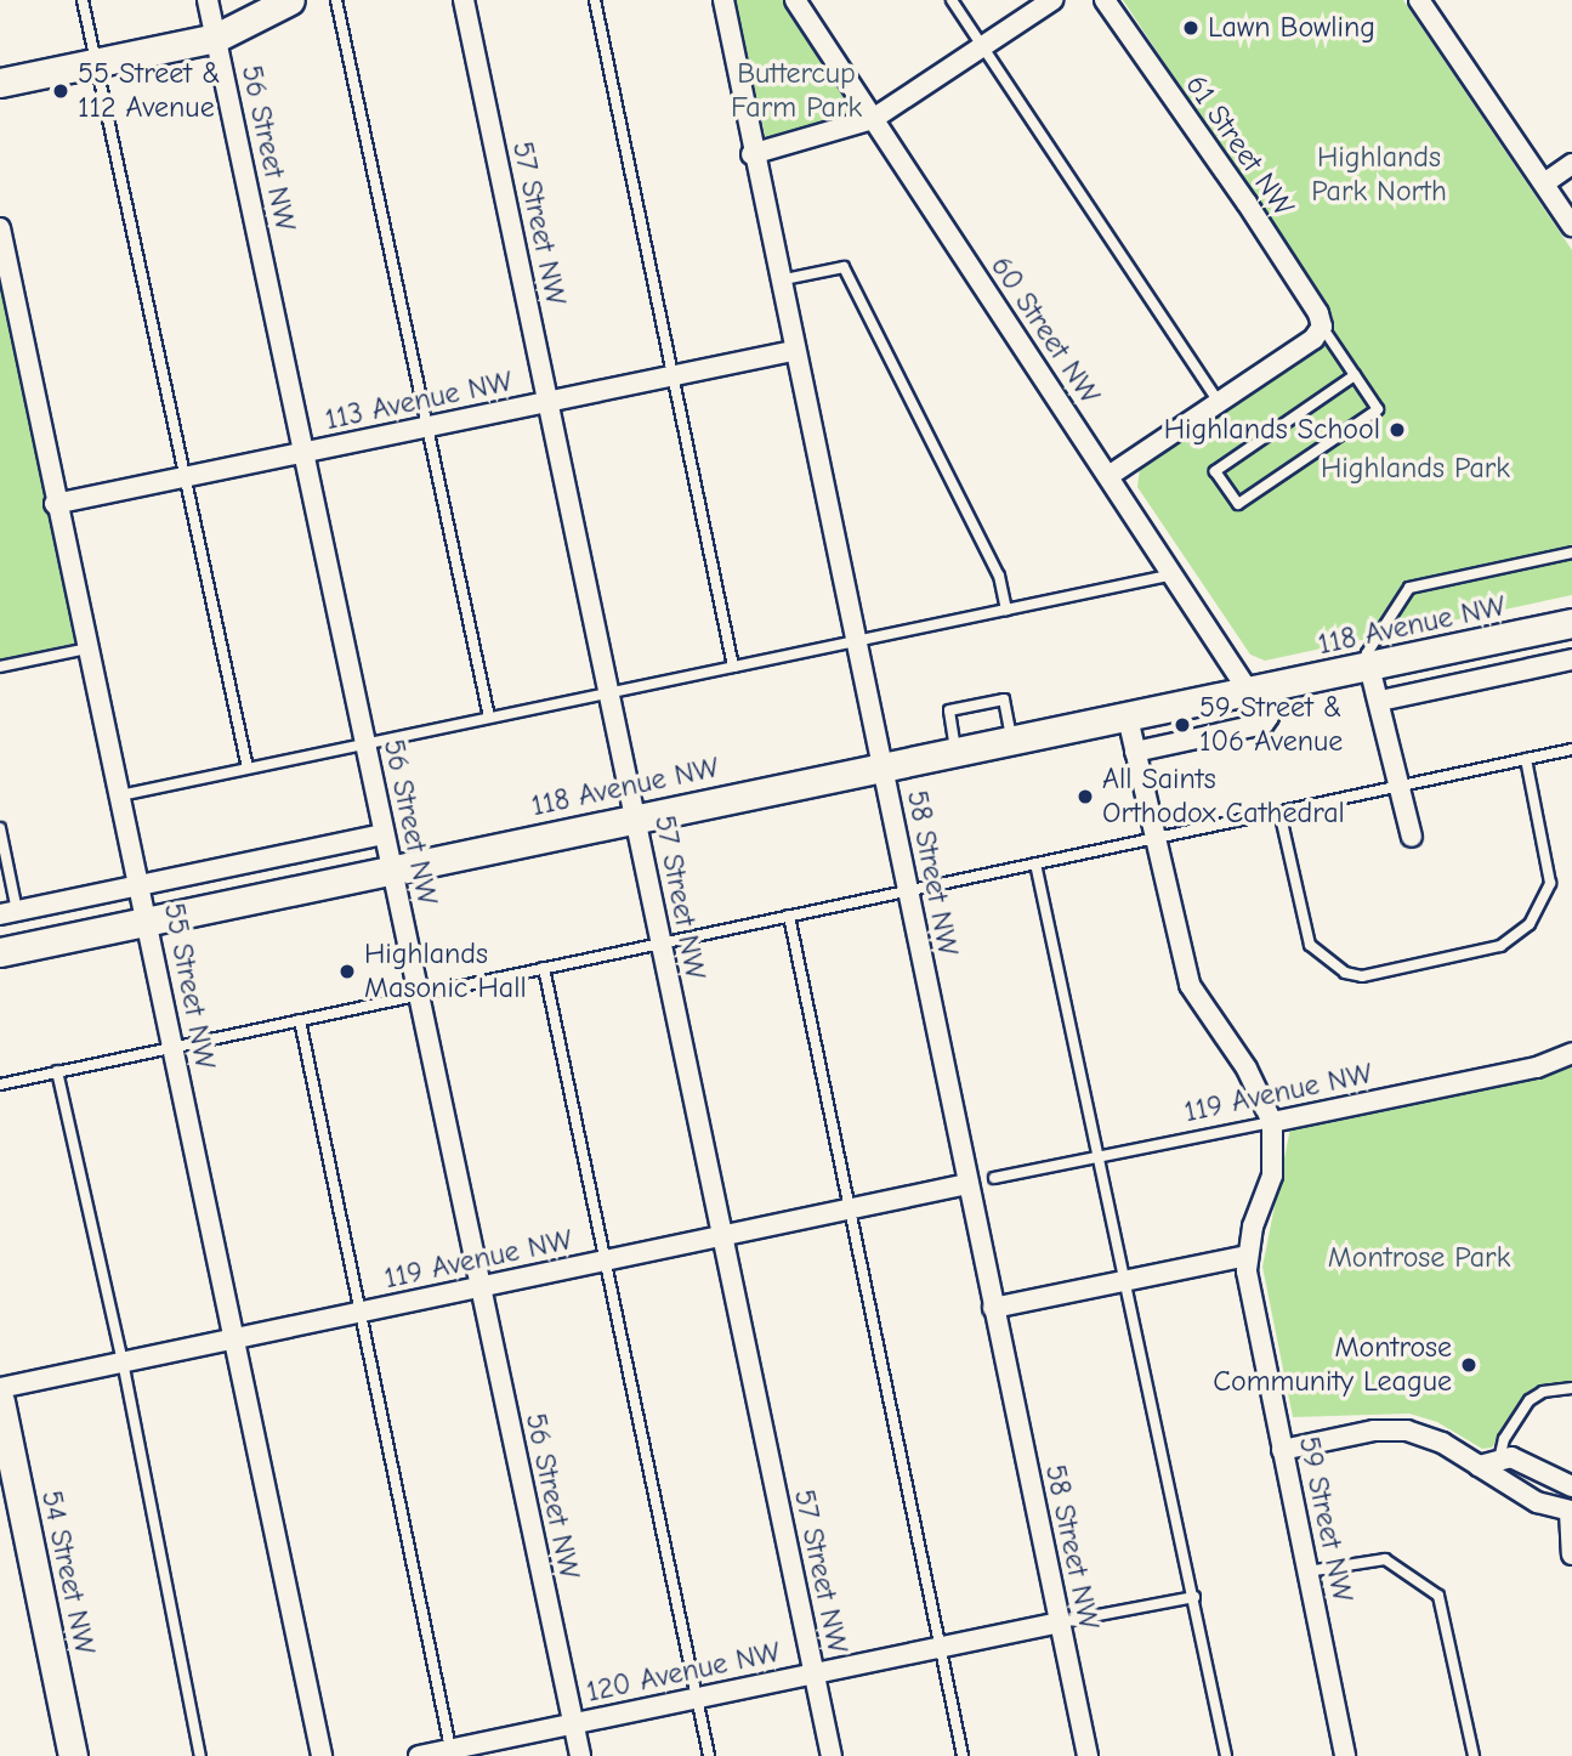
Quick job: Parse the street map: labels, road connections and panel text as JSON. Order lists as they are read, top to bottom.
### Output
{
  "streets": {
    "main road": ["118 Avenue NW", "54 Street NW"],
    "street": [
      "61 Street NW",
      "56 Street NW",
      "57 Street NW",
      "60 Street NW",
      "113 Avenue NW",
      "58 Street NW",
      "55 Street NW",
      "119 Avenue NW",
      "59 Street NW",
      "120 Avenue NW"
    ]
  },
  "crossings": [
    ["56 Street NW", "113 Avenue NW"],
    ["56 Street NW", "118 Avenue NW"],
    ["56 Street NW", "119 Avenue NW"],
    ["56 Street NW", "120 Avenue NW"],
    ["57 Street NW", "113 Avenue NW"],
    ["57 Street NW", "118 Avenue NW"],
    ["57 Street NW", "119 Avenue NW"],
    ["57 Street NW", "120 Avenue NW"],
    ["60 Street NW", "118 Avenue NW"],
    ["113 Avenue NW", "58 Street NW"],
    ["113 Avenue NW", "55 Street NW"],
    ["118 Avenue NW", "58 Street NW"],
    ["118 Avenue NW", "55 Street NW"],
    ["118 Avenue NW", "59 Street NW"],
    ["58 Street NW", "119 Avenue NW"],
    ["58 Street NW", "120 Avenue NW"],
    ["55 Street NW", "119 Avenue NW"],
    ["119 Avenue NW", "59 Street NW"]
  ],
  "parks": [
    "Buttercup Farm Park",
    "Highlands Park North",
    "Highlands Park",
    "Montrose Park"
  ],
  "places": [
    "Lawn Bowling",
    "55 Street & 112 Avenue",
    "Highlands School",
    "59 Street & 106 Avenue",
    "All Saints Orthodox Cathedral",
    "Highlands Masonic Hall",
    "Montrose Community League"
  ]
}
